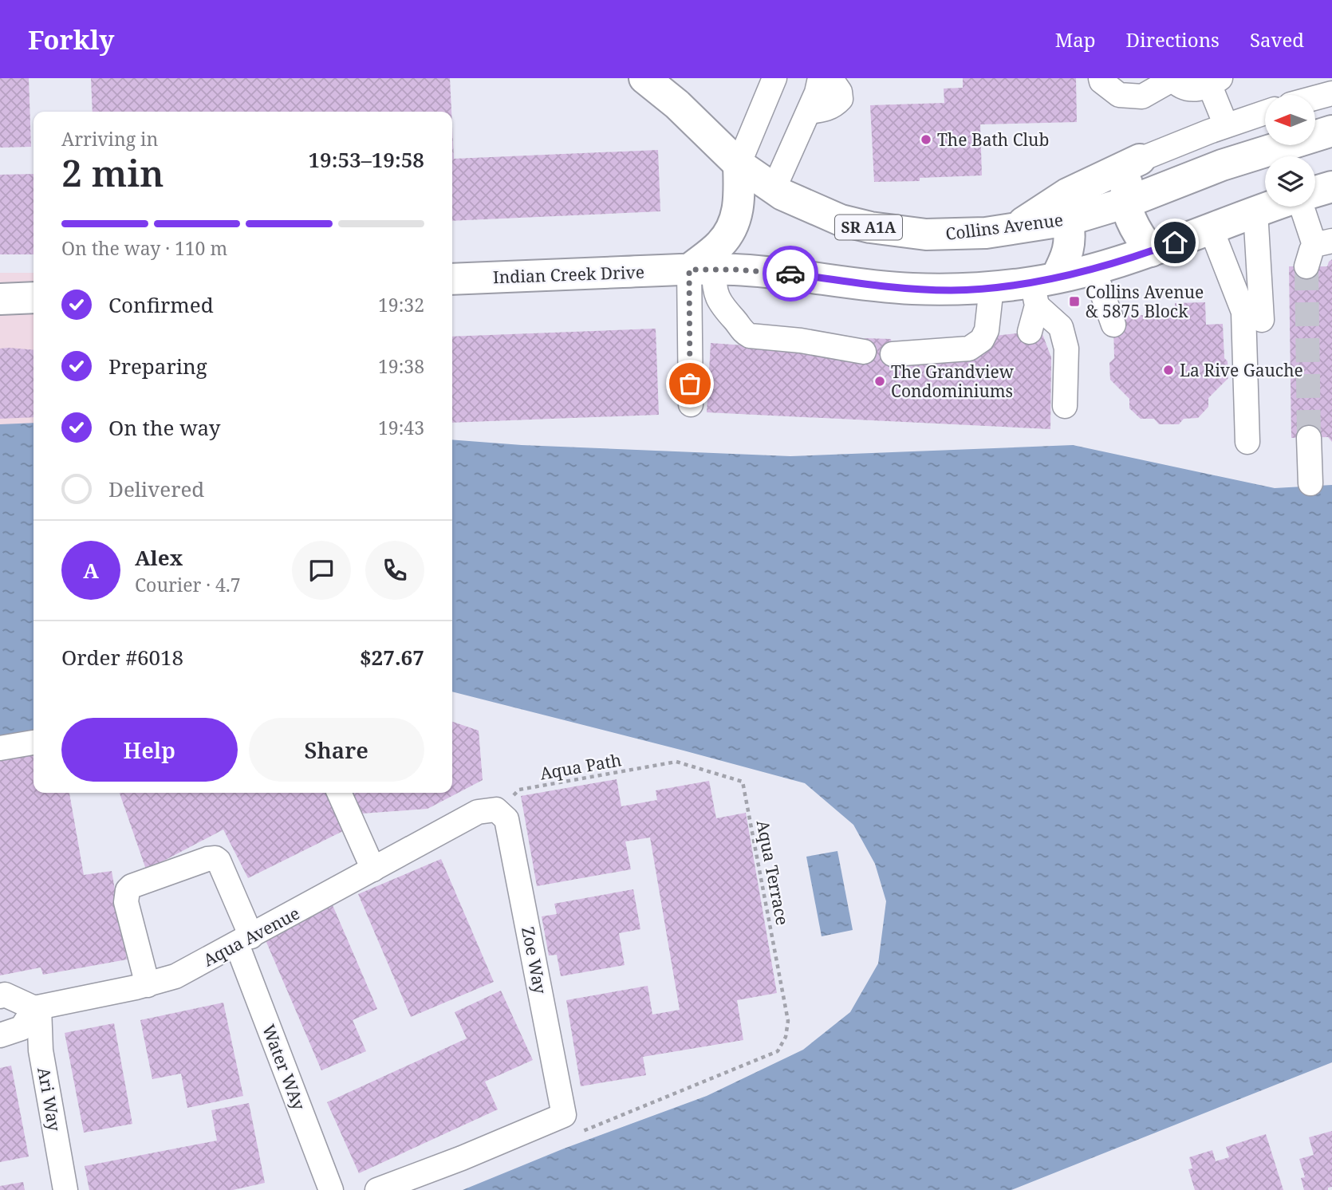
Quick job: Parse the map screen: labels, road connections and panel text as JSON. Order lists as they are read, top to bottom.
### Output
{
  "streets": {
    "main road": ["Collins Avenue", "SR A1A", "Indian Creek Drive"],
    "street": [
      "Aqua Avenue",
      "Zoe Way",
      "Water WAy",
      "Ari Way"
    ],
    "path": ["Aqua Path", "Aqua Terrace"]
  },
  "crossings": [
    ["Aqua Path", "Aqua Terrace"],
    ["Aqua Path", "Aqua Avenue"],
    ["Aqua Path", "Zoe Way"],
    ["Aqua Terrace", "Zoe Way"],
    ["Aqua Avenue", "Zoe Way"],
    ["Aqua Avenue", "Water WAy"],
    ["Aqua Avenue", "Ari Way"]
  ],
  "places": {
    "other": ["The Bath Club", "La Rive Gauche", "The Grandview Condominiums"],
    "transit": ["Collins Avenue & 5875 Block"]
  },
  "north": "left",
  "page": {
    "header": "Forkly",
    "nav": ["Map", "Directions", "Saved"],
    "heading": ["2 min", "Arriving in", "19:53–19:58"],
    "panel": [
      "Alex",
      "Courier · 4.7",
      "Order #6018",
      "$27.67"
    ],
    "bar": "On the way · 110 m",
    "list": [
      ["Confirmed", "19:32"],
      ["Preparing", "19:38"],
      ["On the way", "19:43"],
      "Delivered"
    ],
    "round": "A",
    "buttons": ["Help", "Share"]
  }
}
